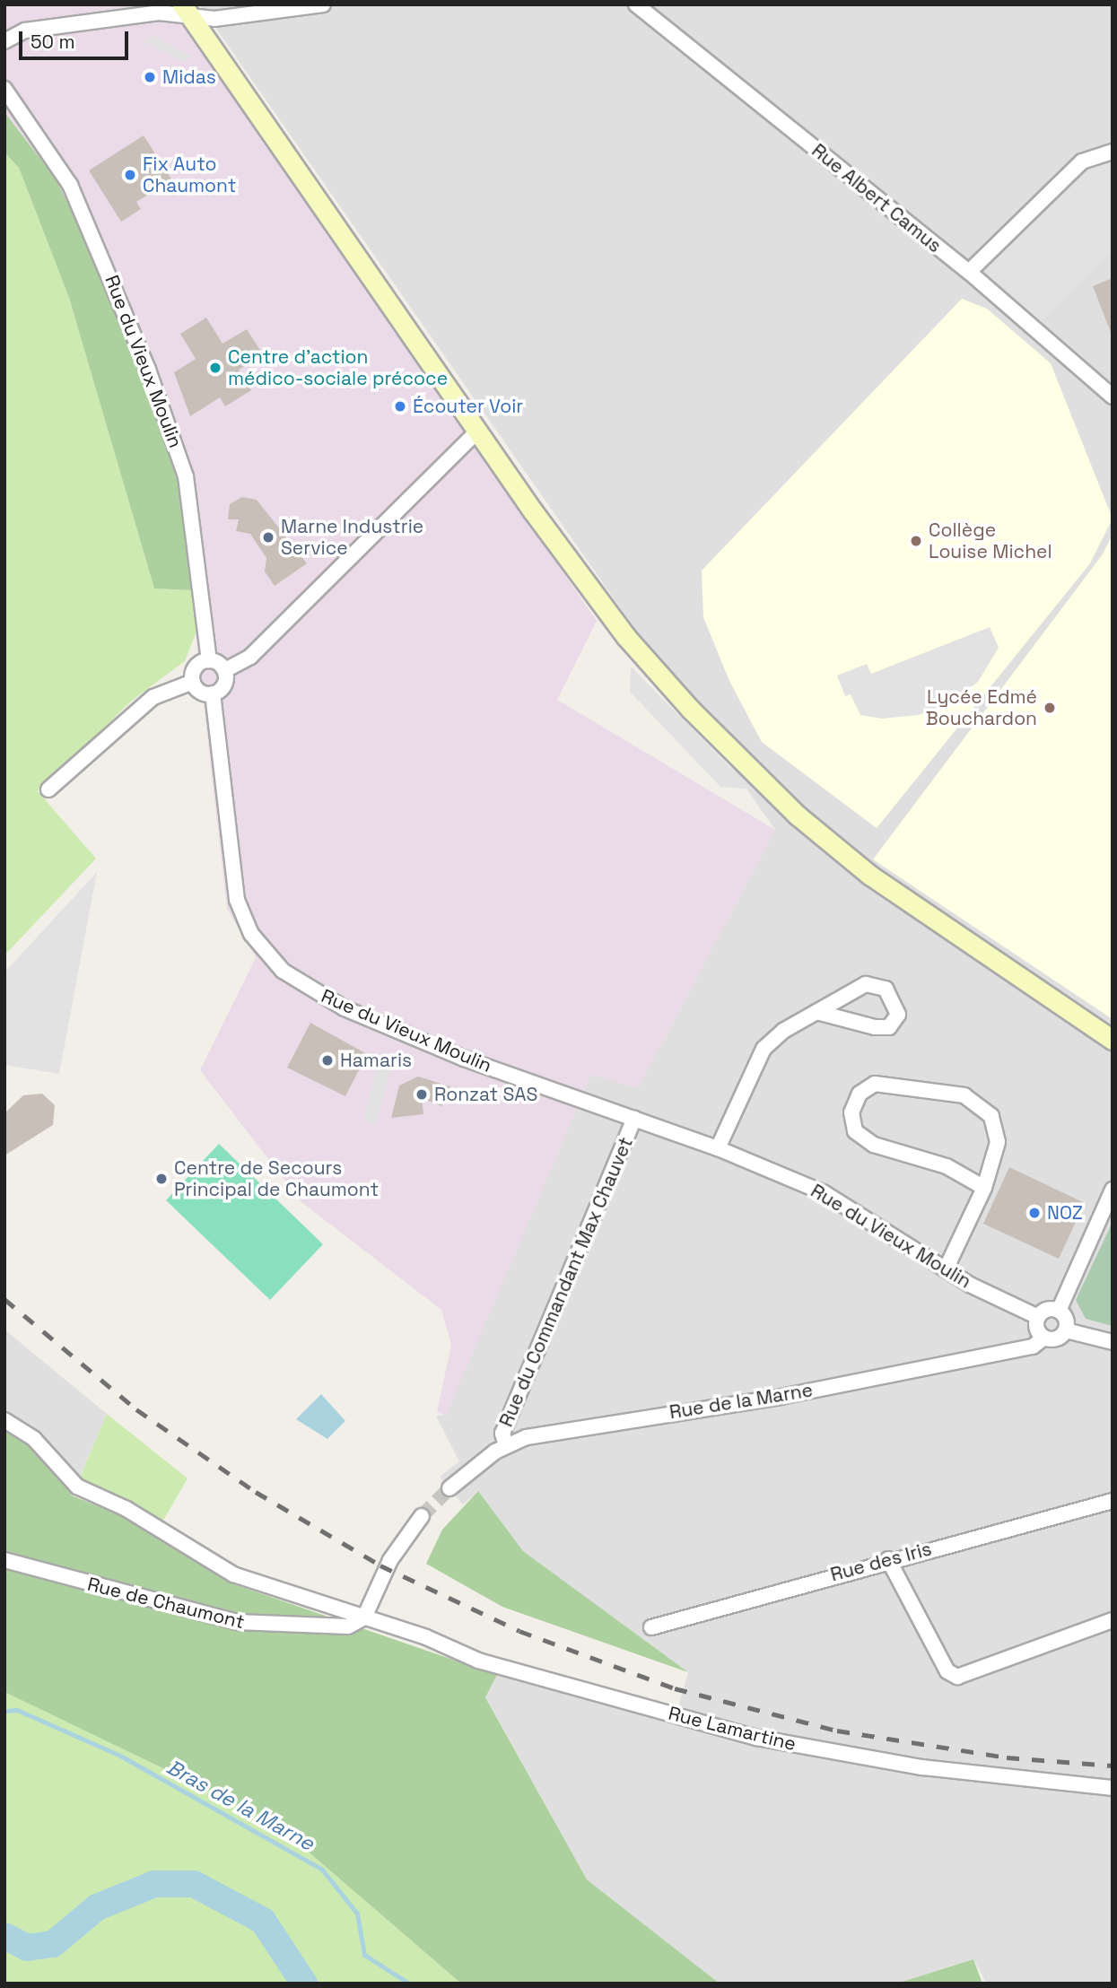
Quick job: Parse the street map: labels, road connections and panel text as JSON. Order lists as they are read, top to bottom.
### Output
{
  "streets": {
    "street": [
      "Rue Albert Camus",
      "Rue du Vieux Moulin",
      "Rue du Commandant Max Chauvet",
      "Rue de la Marne",
      "Rue des Iris",
      "Rue de Chaumont",
      "Rue Lamartine"
    ]
  },
  "crossings": [
    ["Rue du Vieux Moulin", "Rue du Commandant Max Chauvet"],
    ["Rue du Vieux Moulin", "Rue de la Marne"],
    ["Rue du Commandant Max Chauvet", "Rue de la Marne"],
    ["Rue de Chaumont", "Rue Lamartine"]
  ],
  "water": ["Bras de la Marne"],
  "places": [
    "Midas",
    "Fix Auto Chaumont",
    "Centre d’action médico-sociale précoce",
    "Écouter Voir",
    "Marne Industrie Service",
    "Collège Louise Michel",
    "Lycée Edmé Bouchardon",
    "Hamaris",
    "Ronzat SAS",
    "Centre de Secours Principal de Chaumont",
    "NOZ"
  ],
  "scale_bar": "50 m"
}
